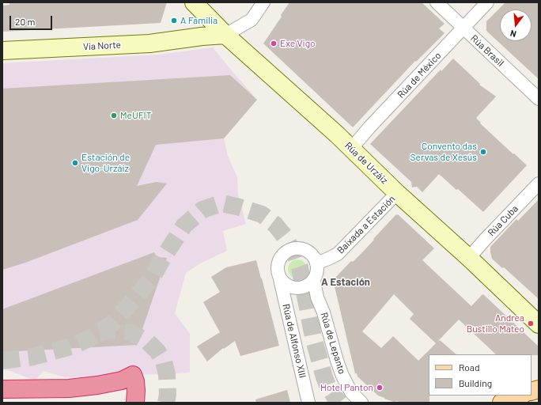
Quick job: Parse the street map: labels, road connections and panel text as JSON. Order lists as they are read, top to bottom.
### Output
{
  "streets": {
    "main road": ["Vía Norte", "Rúa de Urzáiz"],
    "street": [
      "Rúa Brasil",
      "Rúa de México",
      "Rúa Cuba",
      "Baixada a Estación",
      "Rúa de Alfonso XIII",
      "Rúa de Lepanto"
    ]
  },
  "crossings": [
    ["Vía Norte", "Rúa de Urzáiz"],
    ["Rúa Brasil", "Rúa de México"],
    ["Rúa de México", "Rúa de Urzáiz"],
    ["Rúa de Urzáiz", "Rúa Cuba"],
    ["Rúa de Urzáiz", "Baixada a Estación"],
    ["Baixada a Estación", "Rúa de Alfonso XIII"],
    ["Baixada a Estación", "Rúa de Lepanto"],
    ["Rúa de Alfonso XIII", "Rúa de Lepanto"]
  ],
  "districts": ["A Estación"],
  "places": [
    "A Familia",
    "Exe Vigo",
    "MeUFIT",
    "Convento das Servas de Xesús",
    "Estación de Vigo-Urzáiz",
    "Andrea Bustillo Mateo",
    "Hotel Panton"
  ],
  "legend": ["Road", "Building"],
  "scale_bar": "20 m",
  "north": "bottom"
}
